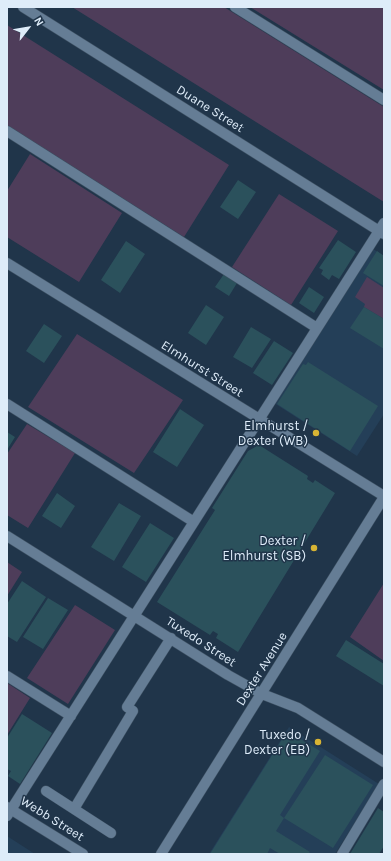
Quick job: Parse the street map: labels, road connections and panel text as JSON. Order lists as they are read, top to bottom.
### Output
{
  "streets": {
    "street": [
      "Duane Street",
      "Elmhurst Street",
      "Tuxedo Street",
      "Dexter Avenue",
      "Webb Street"
    ]
  },
  "crossings": [
    ["Elmhurst Street", "Dexter Avenue"],
    ["Tuxedo Street", "Dexter Avenue"]
  ],
  "places": ["Elmhurst / Dexter (WB)", "Dexter / Elmhurst (SB)", "Tuxedo / Dexter (EB)"],
  "north": "top right"
}
